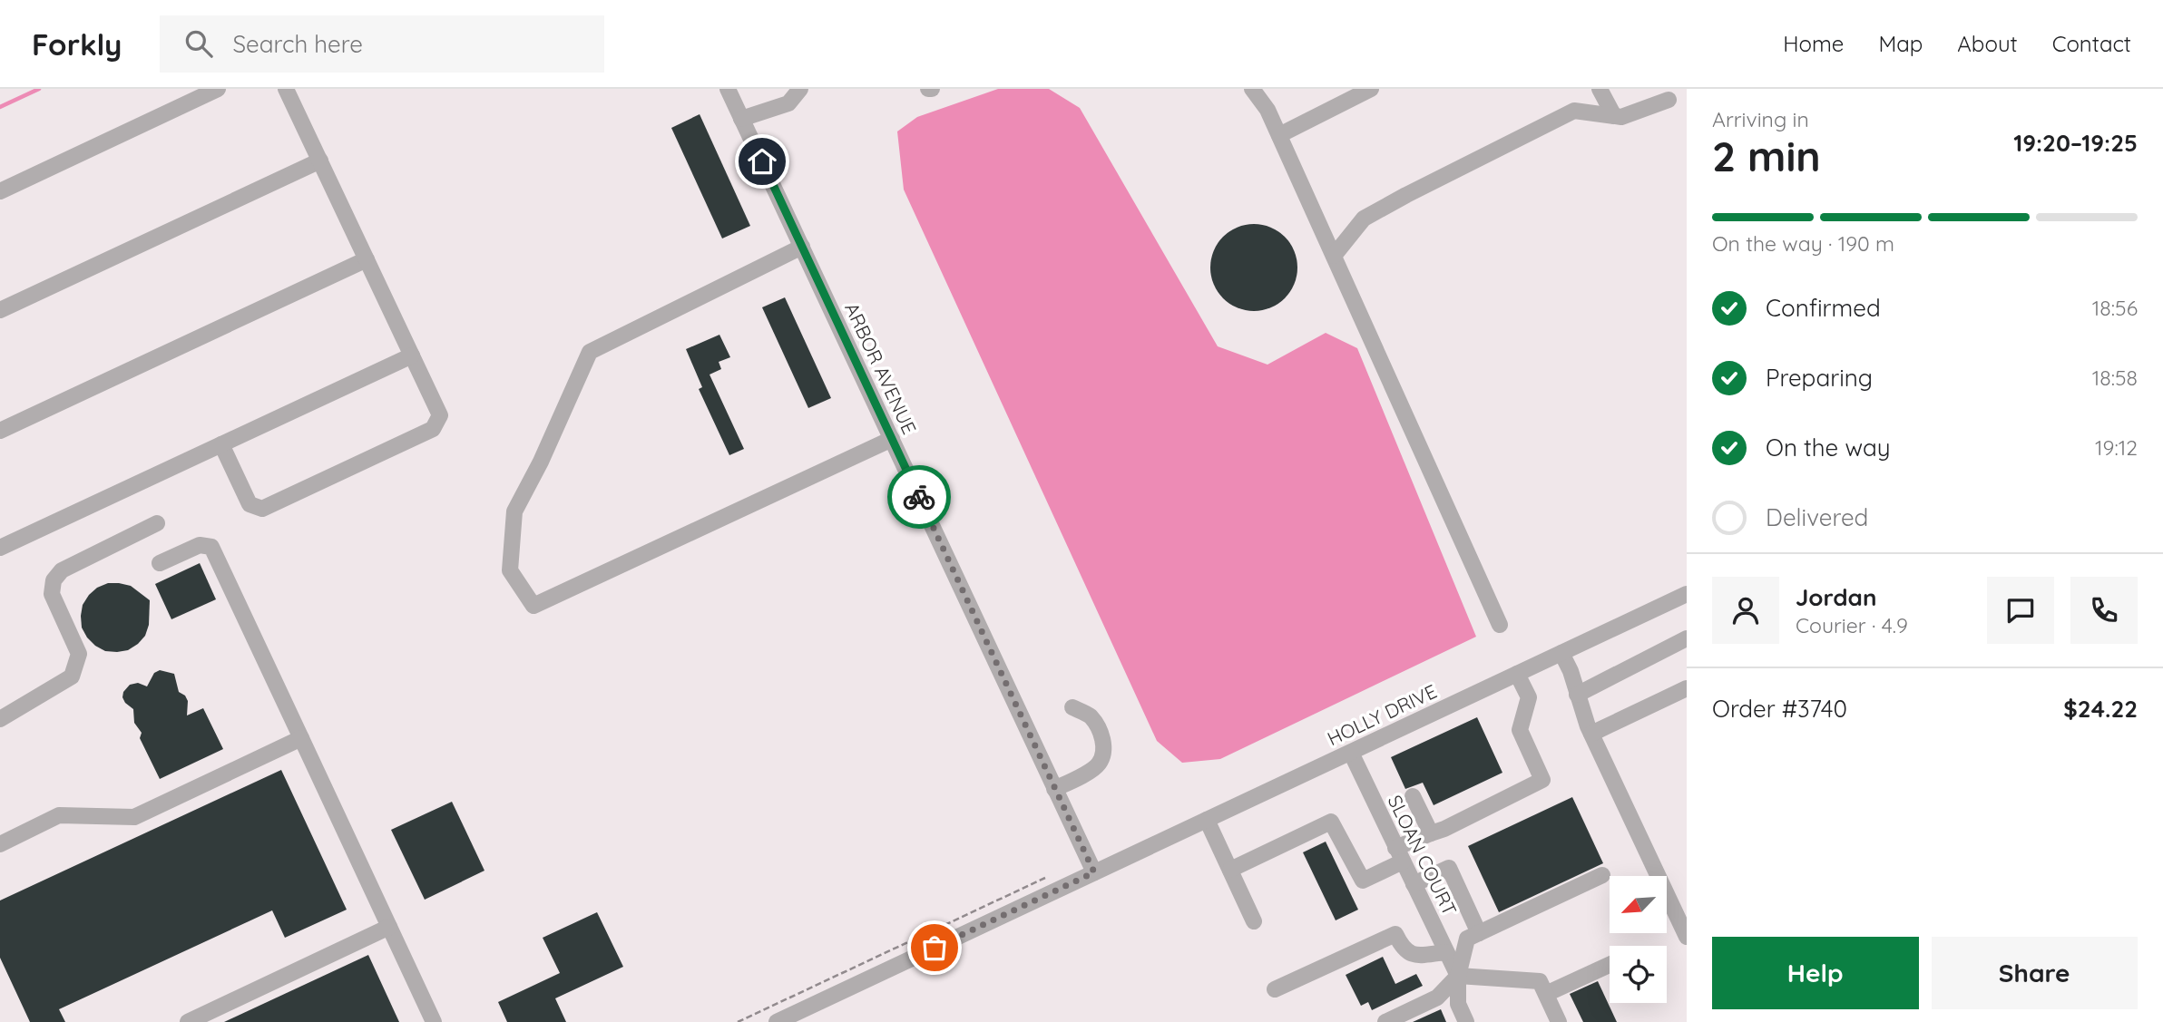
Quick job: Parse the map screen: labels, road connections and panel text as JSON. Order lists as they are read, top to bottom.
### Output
{
  "streets": {
    "street": ["ARBOR AVENUE", "HOLLY DRIVE", "SLOAN COURT"]
  },
  "crossings": [
    ["ARBOR AVENUE", "HOLLY DRIVE"],
    ["HOLLY DRIVE", "SLOAN COURT"]
  ],
  "north": "bottom left",
  "page": {
    "header": "Forkly",
    "search": "Search here",
    "nav": [
      "Home",
      "Map",
      "About",
      "Contact"
    ],
    "heading": ["2 min", "Arriving in", "19:20–19:25"],
    "panel": [
      "Jordan",
      "Courier · 4.9",
      "Order #3740",
      "$24.22"
    ],
    "bar": "On the way · 190 m",
    "list": [
      ["Confirmed", "18:56"],
      ["Preparing", "18:58"],
      ["On the way", "19:12"],
      "Delivered"
    ],
    "buttons": ["Help", "Share"]
  }
}
